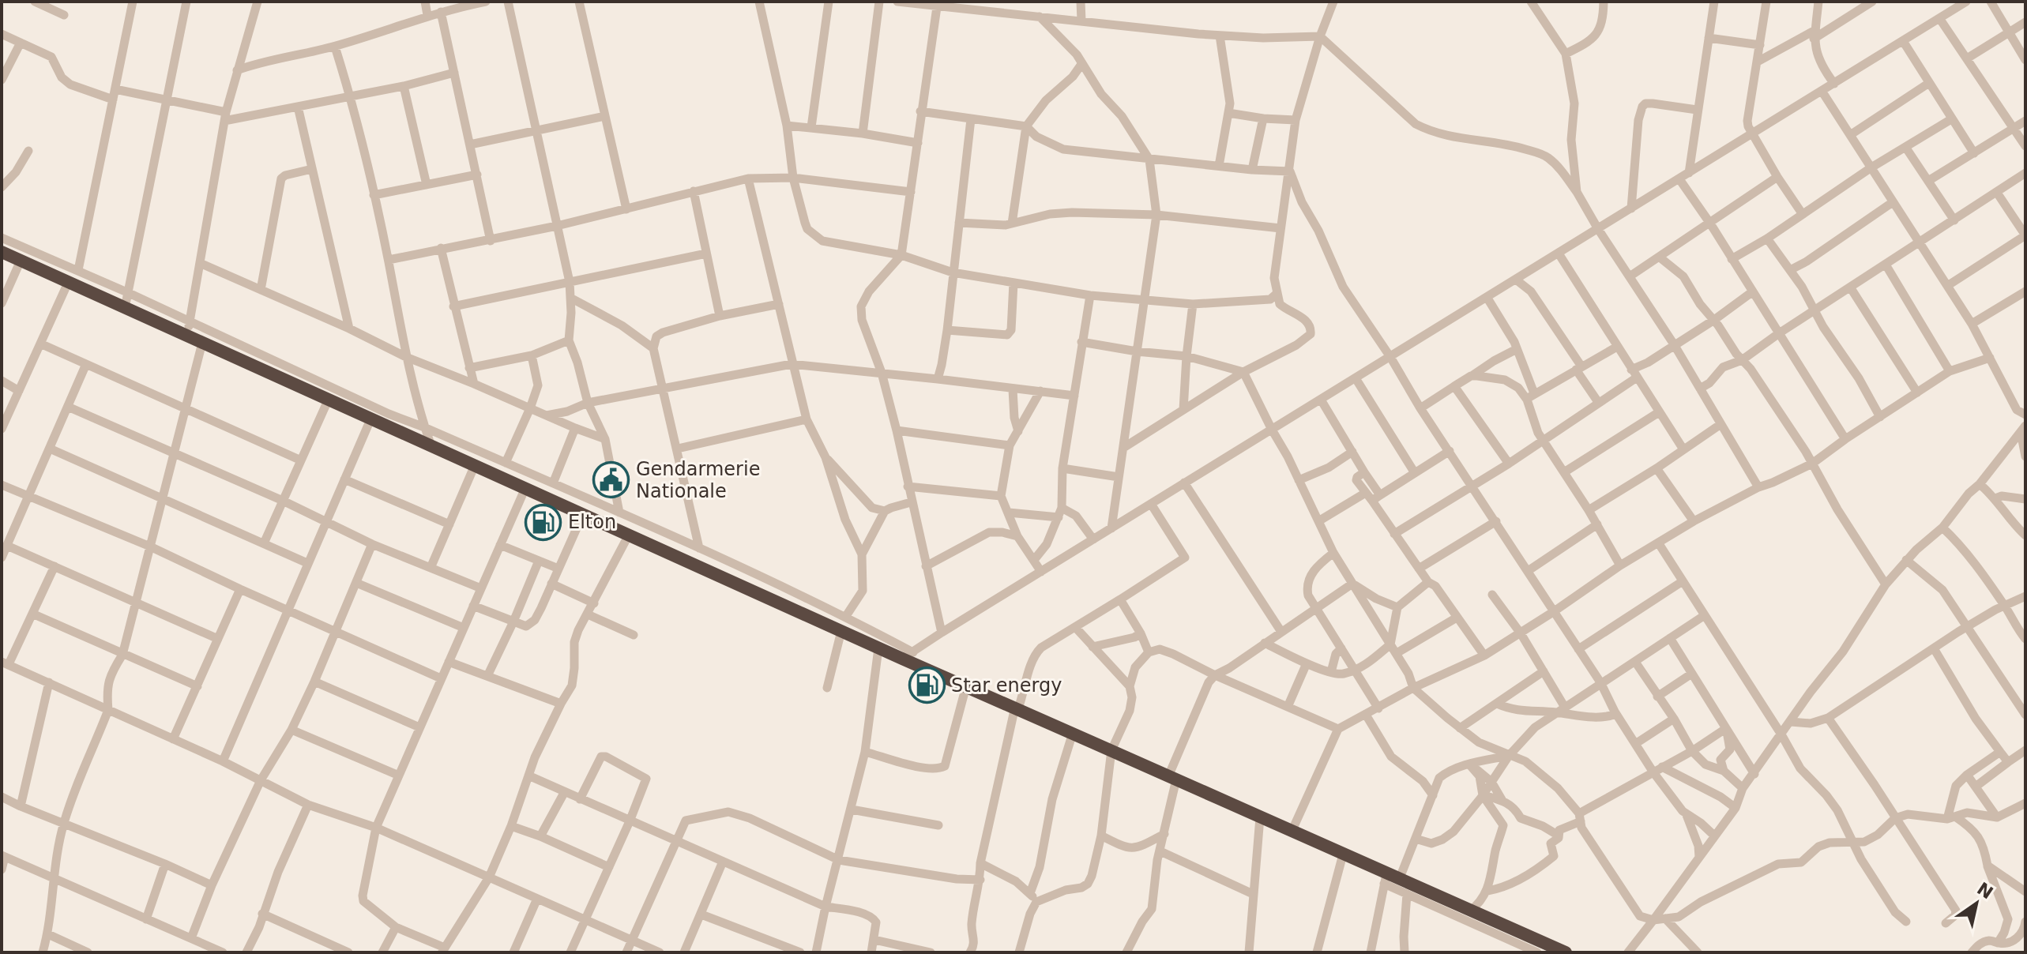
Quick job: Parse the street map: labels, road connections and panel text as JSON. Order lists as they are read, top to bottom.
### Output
{
  "places": {
    "public building": ["Gendarmerie Nationale"],
    "fuel station": ["Elton", "Star energy"]
  },
  "north": "top right"
}
